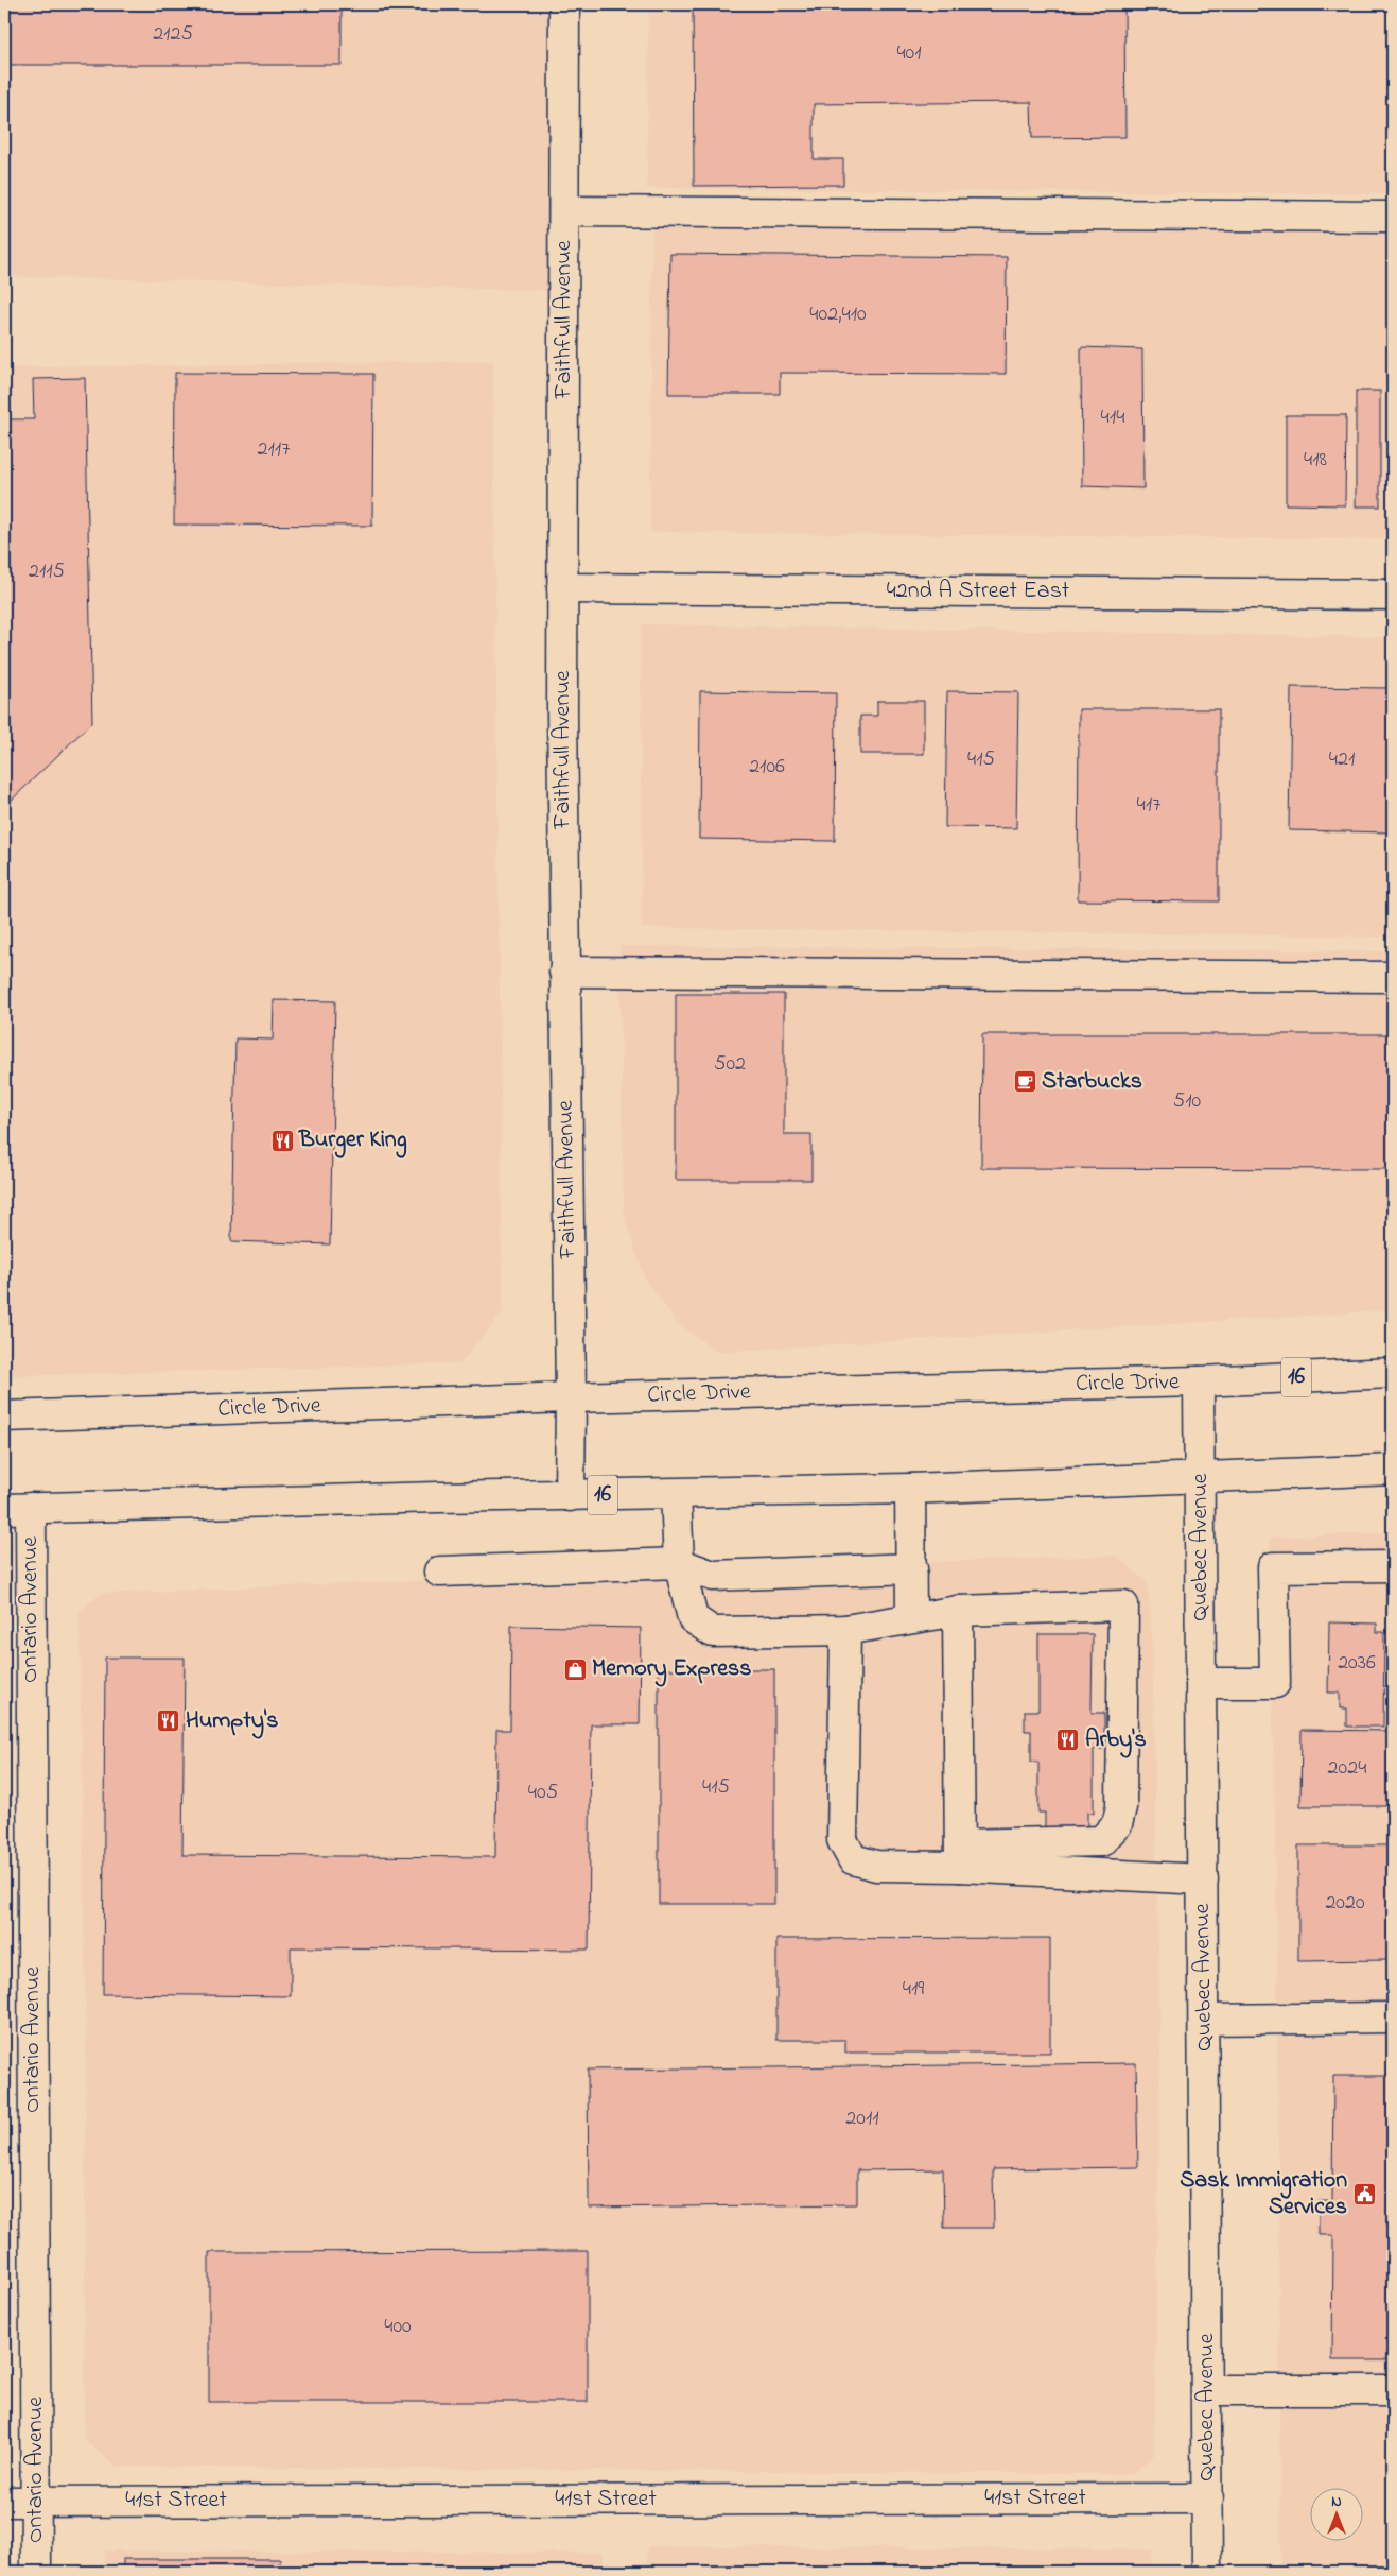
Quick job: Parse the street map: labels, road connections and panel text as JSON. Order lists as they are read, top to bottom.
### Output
{
  "streets": {
    "main road": [
      "Faithfull Avenue",
      "42nd A Street East",
      "16",
      "Circle Drive",
      "Quebec Avenue",
      "Ontario Avenue",
      "41st Street"
    ]
  },
  "crossings": [
    ["Faithfull Avenue", "42nd A Street East"],
    ["Faithfull Avenue", "16"],
    ["Faithfull Avenue", "Circle Drive"],
    ["16", "Quebec Avenue"],
    ["16", "Ontario Avenue"],
    ["Circle Drive", "Quebec Avenue"],
    ["Quebec Avenue", "41st Street"],
    ["Ontario Avenue", "41st Street"]
  ],
  "places": {
    "cafe": ["Starbucks"],
    "restaurant": ["Burger King", "Humpty's", "Arby's"],
    "shop": ["Memory Express"],
    "public building": ["Sask Immigration Services"]
  },
  "house_numbers": [
    "2125",
    "401",
    "402,410",
    "414",
    "2117",
    "418",
    "2115",
    "415",
    "421",
    "2106",
    "417",
    "502",
    "510",
    "2036",
    "2024",
    "415",
    "405",
    "2020",
    "419",
    "2011",
    "400"
  ],
  "north": "top"
}
